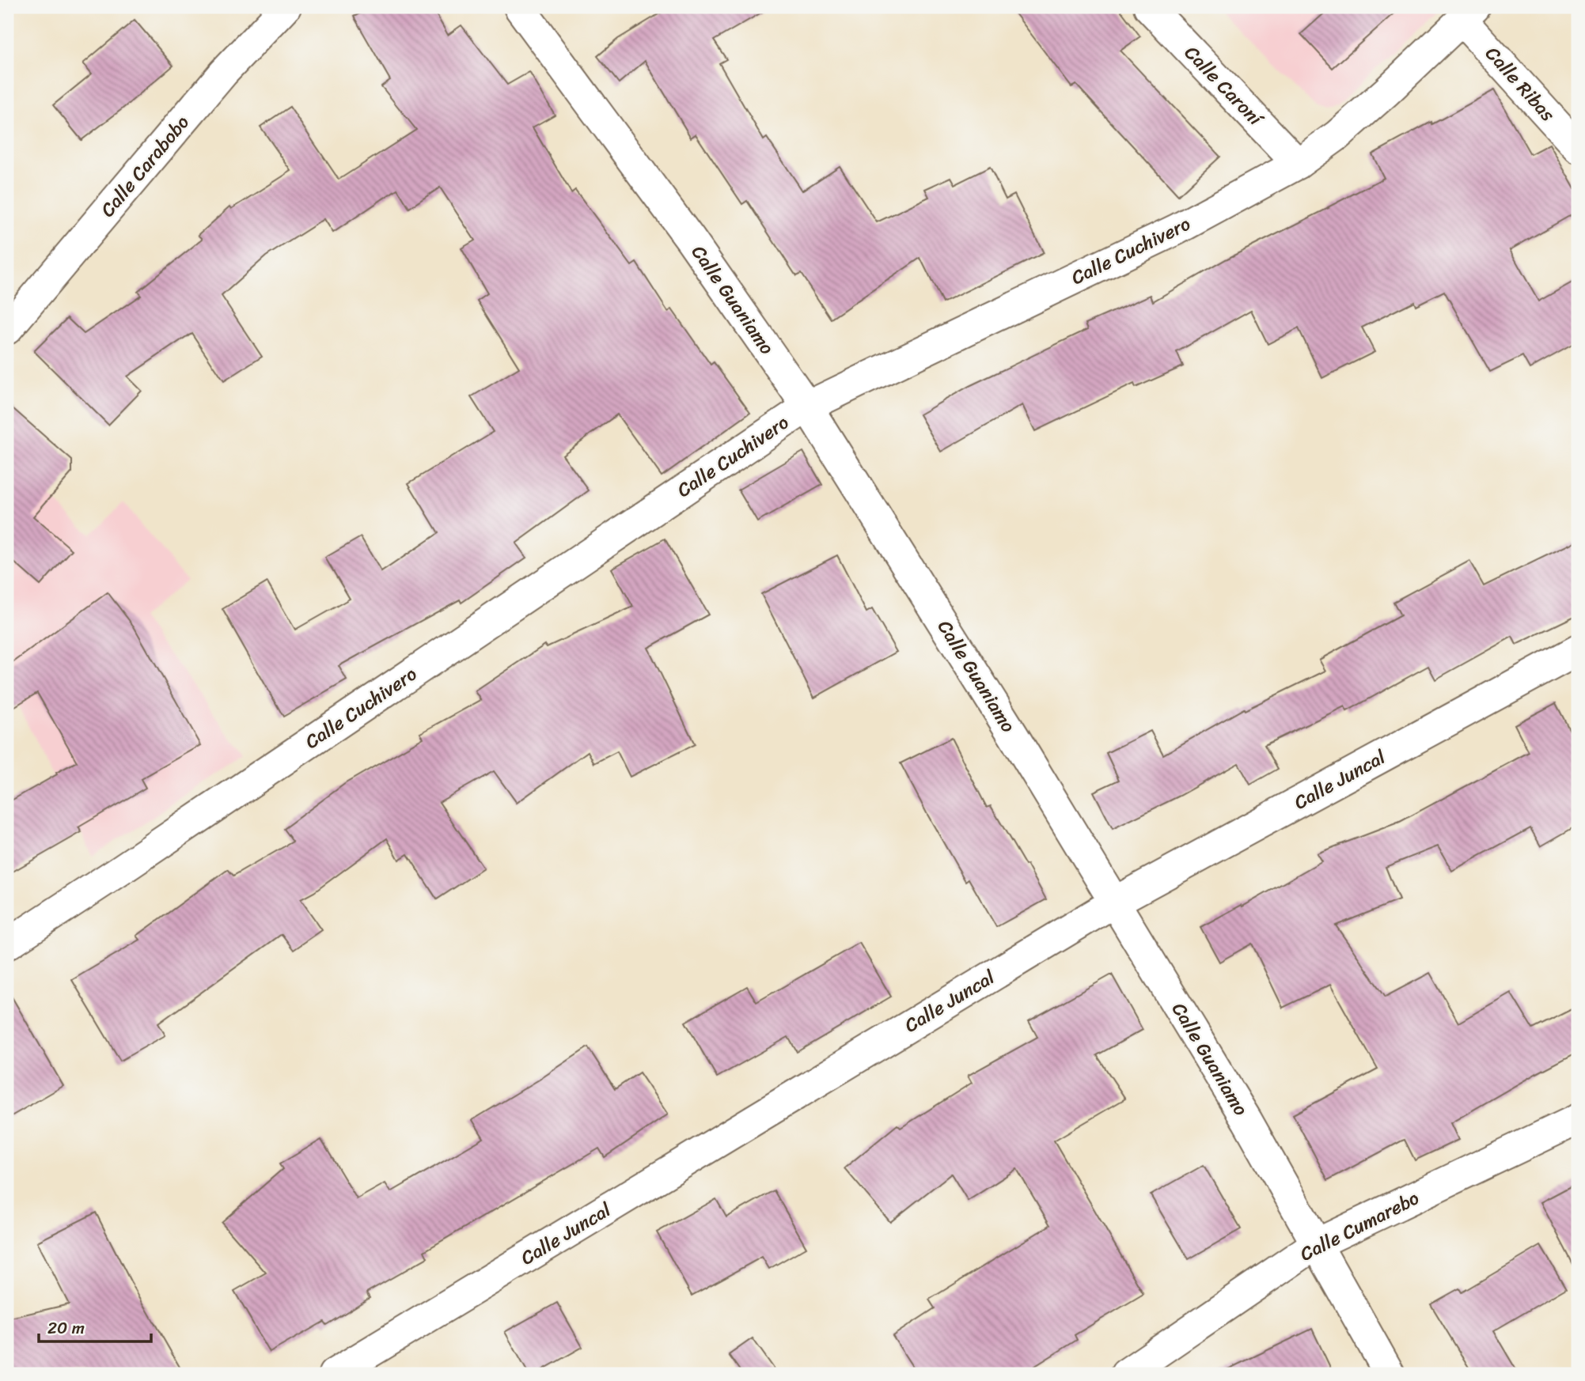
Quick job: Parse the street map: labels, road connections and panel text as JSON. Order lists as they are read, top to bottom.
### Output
{
  "streets": {
    "street": [
      "Calle Ribas",
      "Calle Caroní",
      "Calle Carabobo",
      "Calle Cuchivero",
      "Calle Guaniamo",
      "Calle Juncal",
      "Calle Cumarebo"
    ]
  },
  "crossings": [
    ["Calle Ribas", "Calle Cuchivero"],
    ["Calle Caroní", "Calle Cuchivero"],
    ["Calle Cuchivero", "Calle Guaniamo"],
    ["Calle Guaniamo", "Calle Juncal"],
    ["Calle Guaniamo", "Calle Cumarebo"]
  ],
  "scale_bar": "20 m"
}
